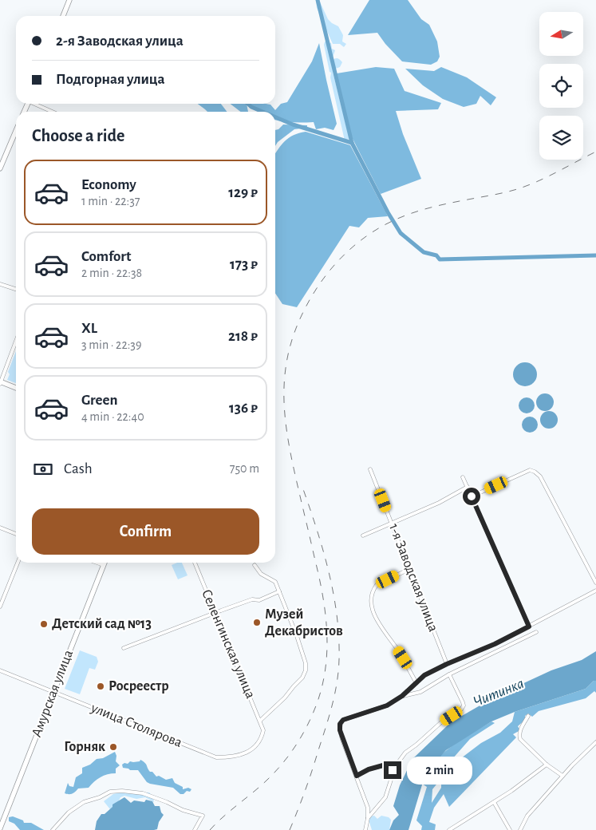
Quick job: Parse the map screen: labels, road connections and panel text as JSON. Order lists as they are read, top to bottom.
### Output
{
  "streets": {
    "main road": ["Амурская улица"],
    "street": ["1-я Заводская улица", "Селенгинская улица", "улица Столярова"]
  },
  "crossings": [
    ["Селенгинская улица", "улица Столярова"],
    ["Амурская улица", "улица Столярова"]
  ],
  "water": ["Читинка"],
  "places": [
    "Музей Декабристов",
    "Детский сад №13",
    "Росреестр",
    "Горняк"
  ],
  "north": "left",
  "page": {
    "banner": ["2-я Заводская улица", "Подгорная улица"],
    "heading": "Choose a ride",
    "list": [
      {
        "name": "Economy",
        "note": "1 min · 22:37",
        "value": "129 ₽"
      },
      {
        "name": "Comfort",
        "note": "2 min · 22:38",
        "value": "173 ₽"
      },
      {
        "name": "XL",
        "note": "3 min · 22:39",
        "value": "218 ₽"
      },
      {
        "name": "Green",
        "note": "4 min · 22:40",
        "value": "136 ₽"
      }
    ],
    "pay": ["Cash", "750 m"],
    "buttons": "Confirm",
    "bubble": "2 min"
  }
}
